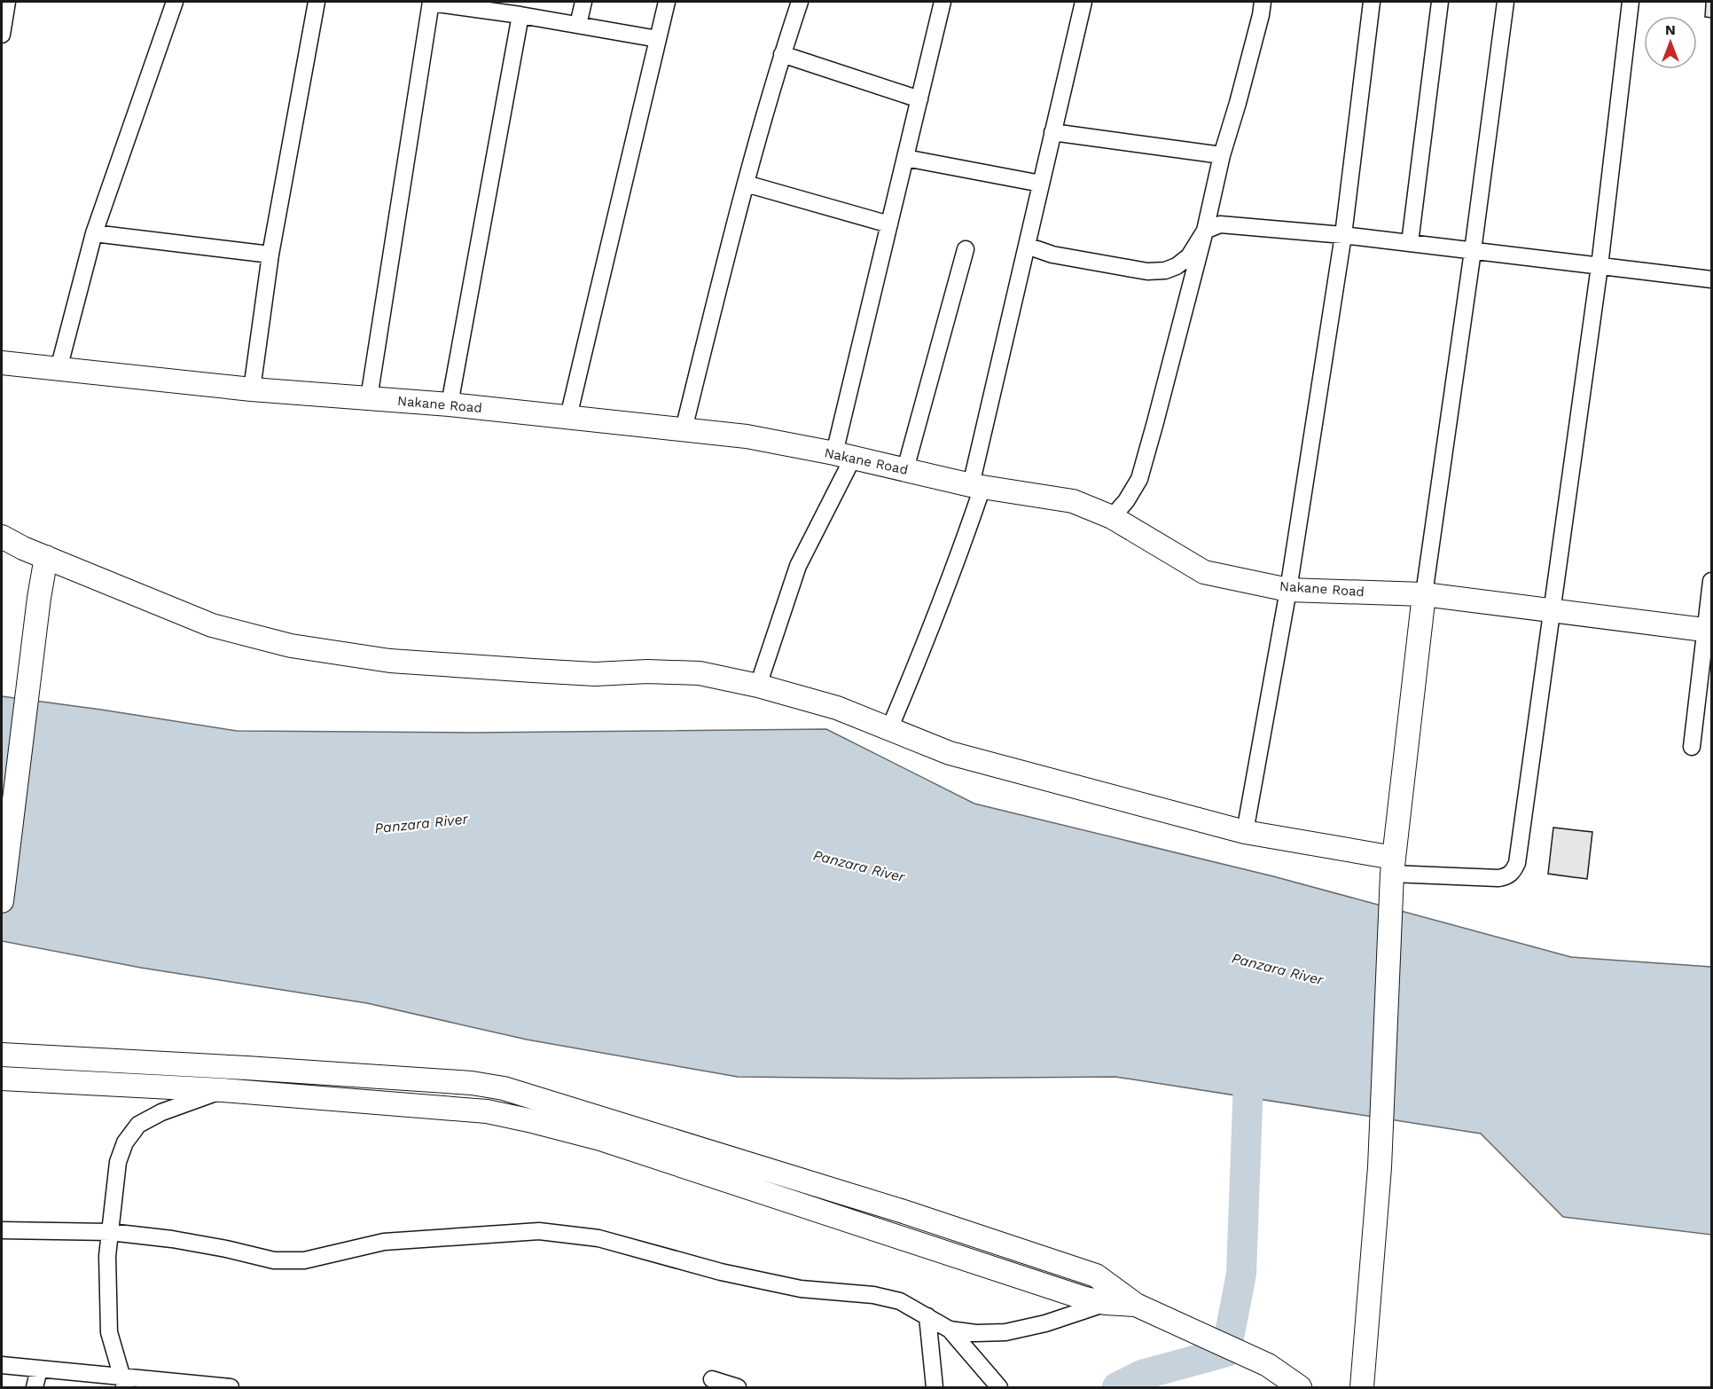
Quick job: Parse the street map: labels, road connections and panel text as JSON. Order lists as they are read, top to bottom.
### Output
{
  "streets": {
    "street": ["Nakane Road"]
  },
  "water": ["Panzara River"],
  "north": "top"
}
